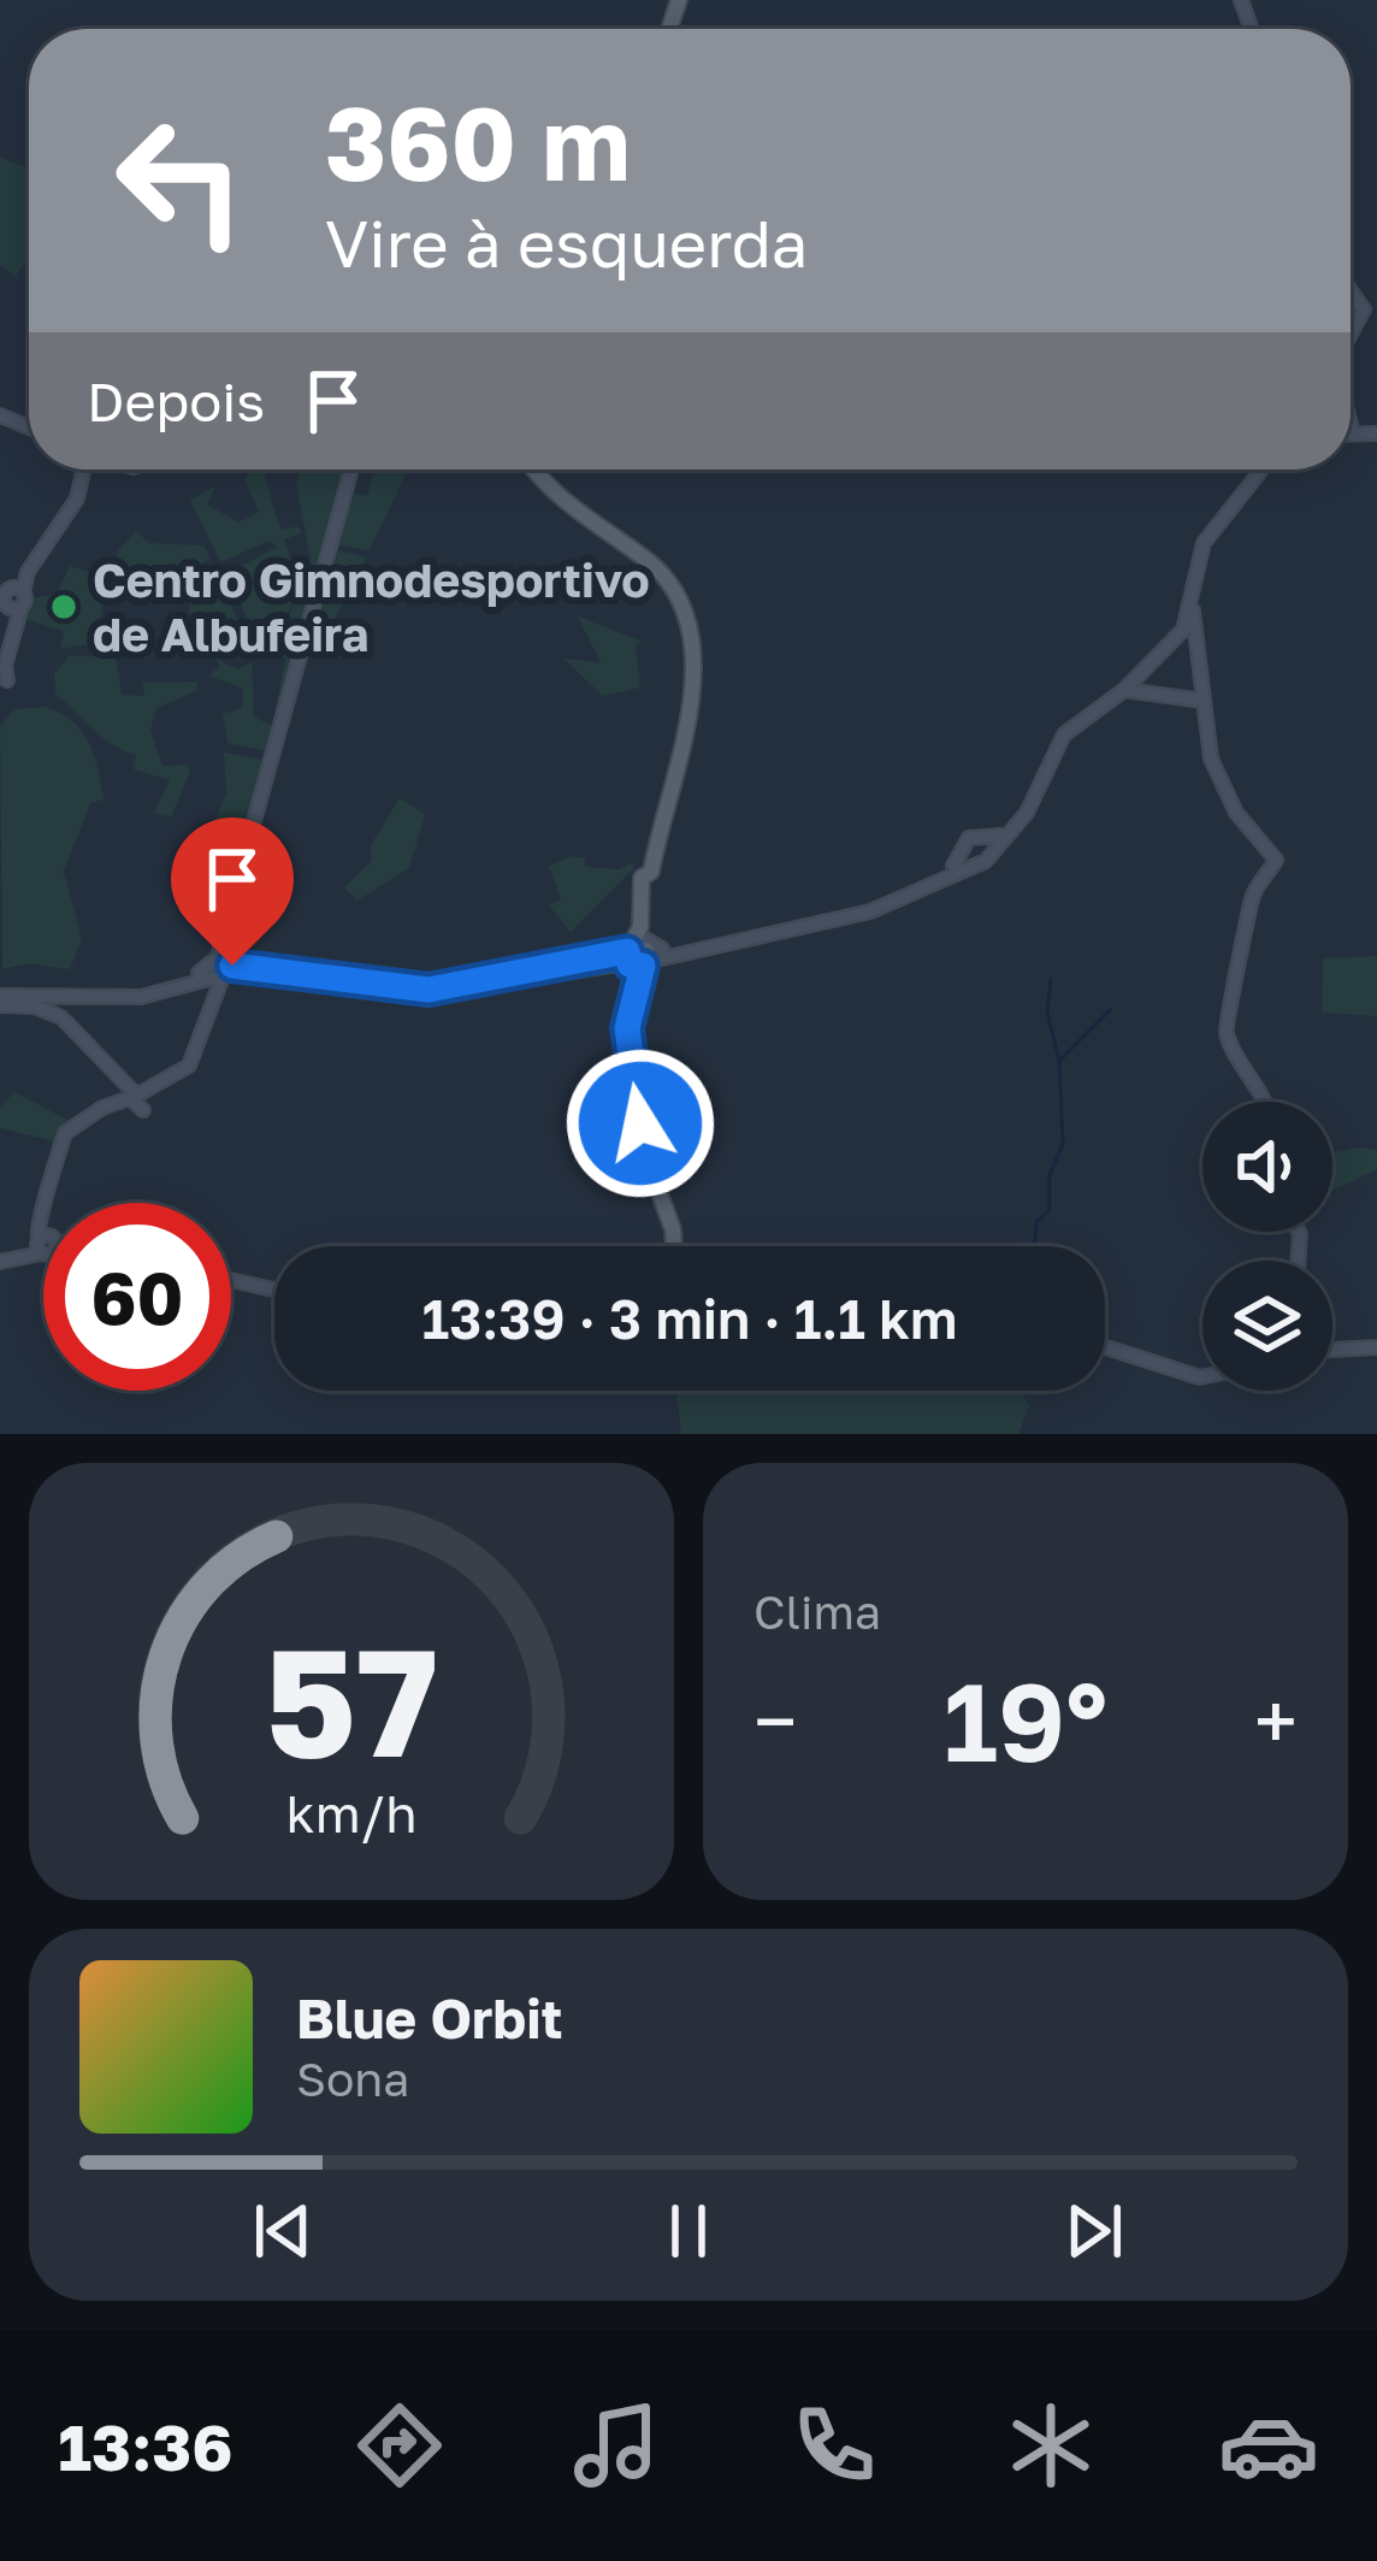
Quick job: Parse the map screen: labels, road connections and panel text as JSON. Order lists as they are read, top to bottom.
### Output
{
  "places": ["Centro Gimnodesportivo de Albufeira"],
  "page": {
    "turn": ["360 m", "Vire à esquerda"],
    "then": "Depois",
    "limit": "60",
    "trip": "13:39 · 3 min · 1.1 km",
    "tile": "Clima",
    "heat": ["−", "19°", "+"],
    "song": ["Blue Orbit", "Sona"],
    "tabs": "13:36",
    "gauge": ["57", "km/h"]
  }
}
